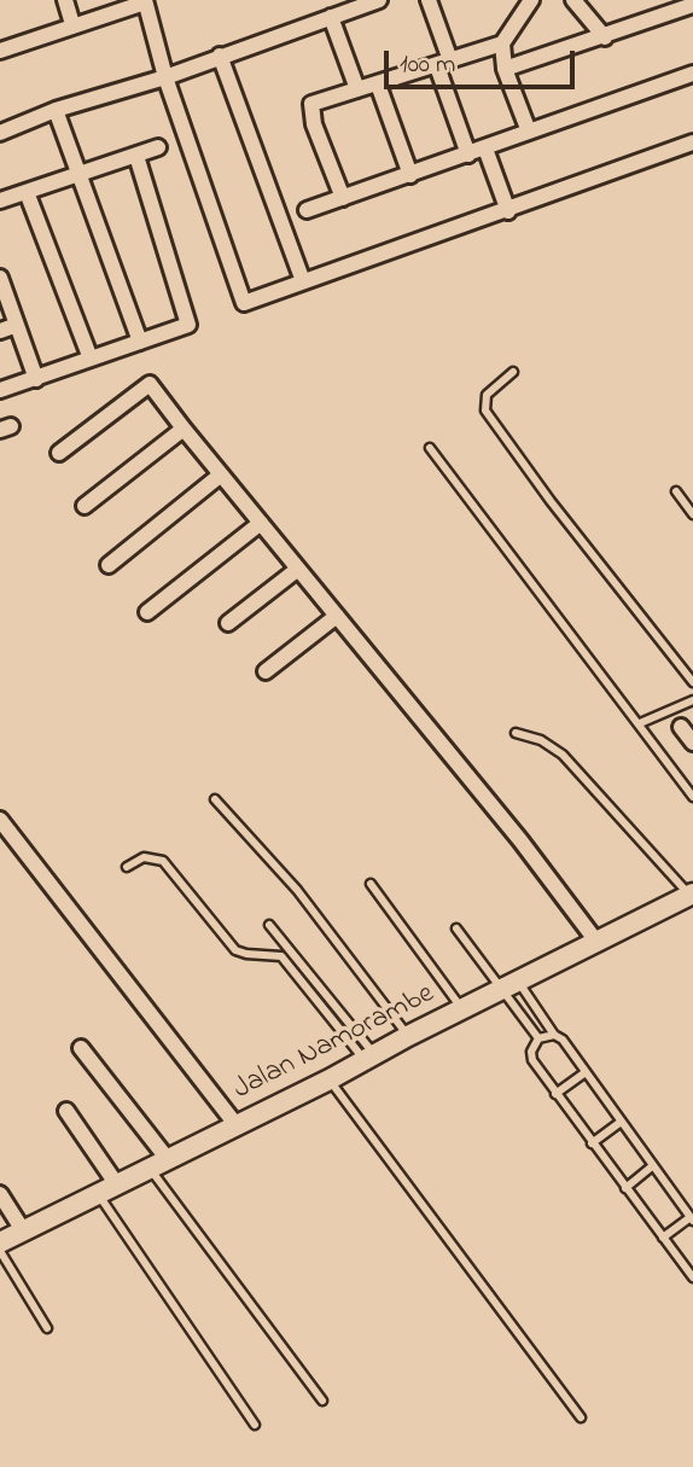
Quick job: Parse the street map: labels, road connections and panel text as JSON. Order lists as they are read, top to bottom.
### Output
{
  "streets": {
    "main road": ["Jalan Namorambe"]
  },
  "scale_bar": "100 m"
}
